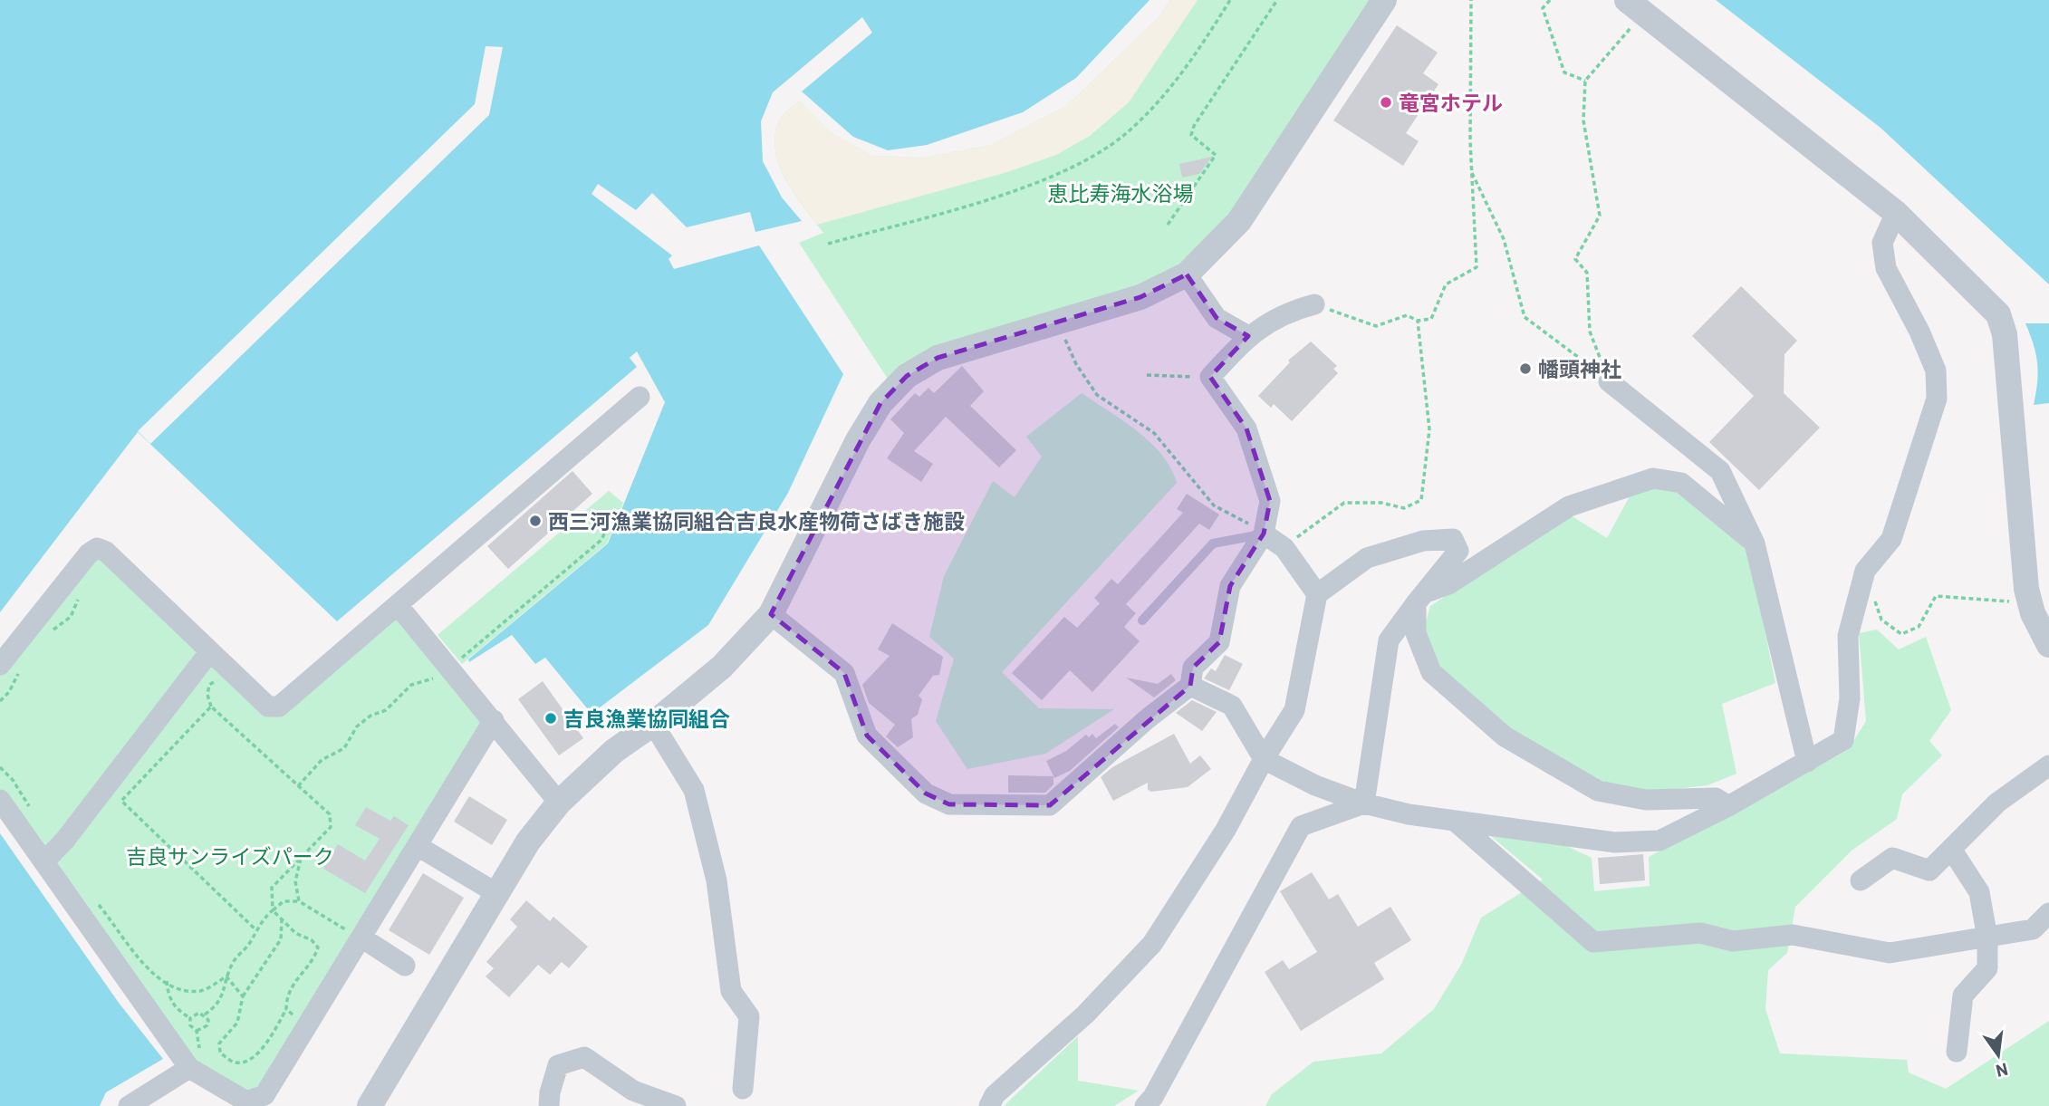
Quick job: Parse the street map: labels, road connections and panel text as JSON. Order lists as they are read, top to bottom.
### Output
{
  "parks": ["恵比寿海水浴場", "吉良サンライズパーク"],
  "places": [
    "竜宮ホテル",
    "幡頭神社",
    "西三河漁業協同組合吉良水産物荷さばき施設",
    "吉良漁業協同組合"
  ],
  "north": "bottom"
}
